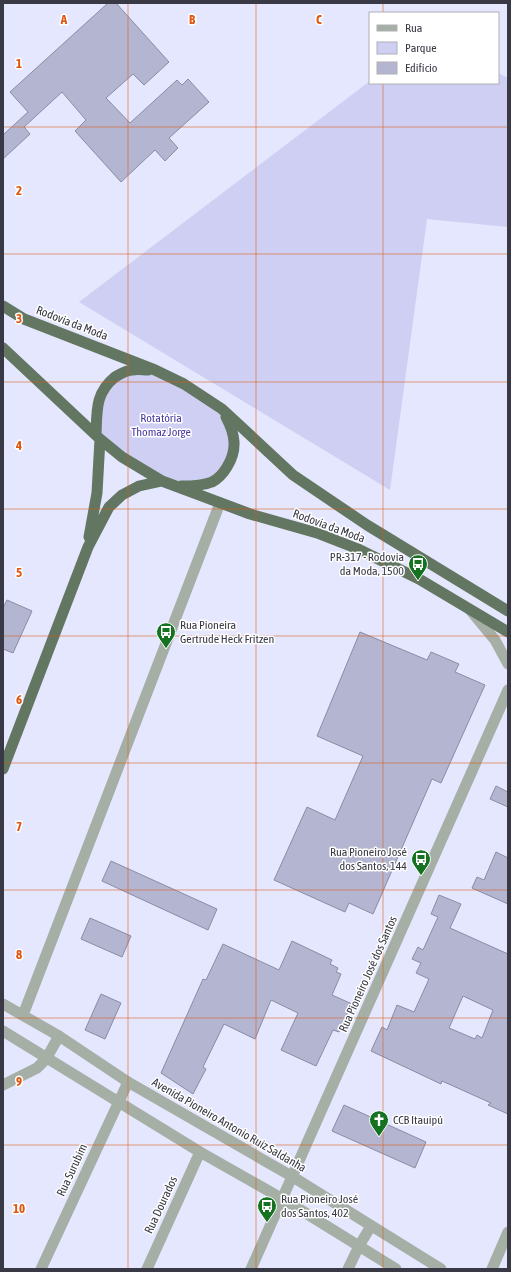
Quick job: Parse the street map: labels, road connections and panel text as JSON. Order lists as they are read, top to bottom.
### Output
{
  "streets": {
    "highway": ["Rodovia da Moda"],
    "street": [
      "Rua Pioneiro José dos Santos",
      "Avenida Pioneiro Antonio Ruiz Saldanha",
      "Rua Surubim",
      "Rua Dourados"
    ]
  },
  "crossings": [
    ["Rua Pioneiro José dos Santos", "Avenida Pioneiro Antonio Ruiz Saldanha"],
    ["Avenida Pioneiro Antonio Ruiz Saldanha", "Rua Surubim"]
  ],
  "parks": ["Rotatória Thomaz Jorge"],
  "places": {
    "bus stop": [
      "PR-317 - Rodovia da Moda, 1500",
      "Rua Pioneira Gertrude Heck Fritzen",
      "Rua Pioneiro José dos Santos, 144",
      "Rua Pioneiro José dos Santos, 402"
    ],
    "church": ["CCB Itauipú"]
  },
  "legend": ["Rua", "Parque", "Edifício"],
  "grid": {
    "columns": ["A", "B", "C"],
    "rows": [
      "1",
      "2",
      "3",
      "4",
      "5",
      "6",
      "7",
      "8",
      "9",
      "10"
    ]
  }
}
